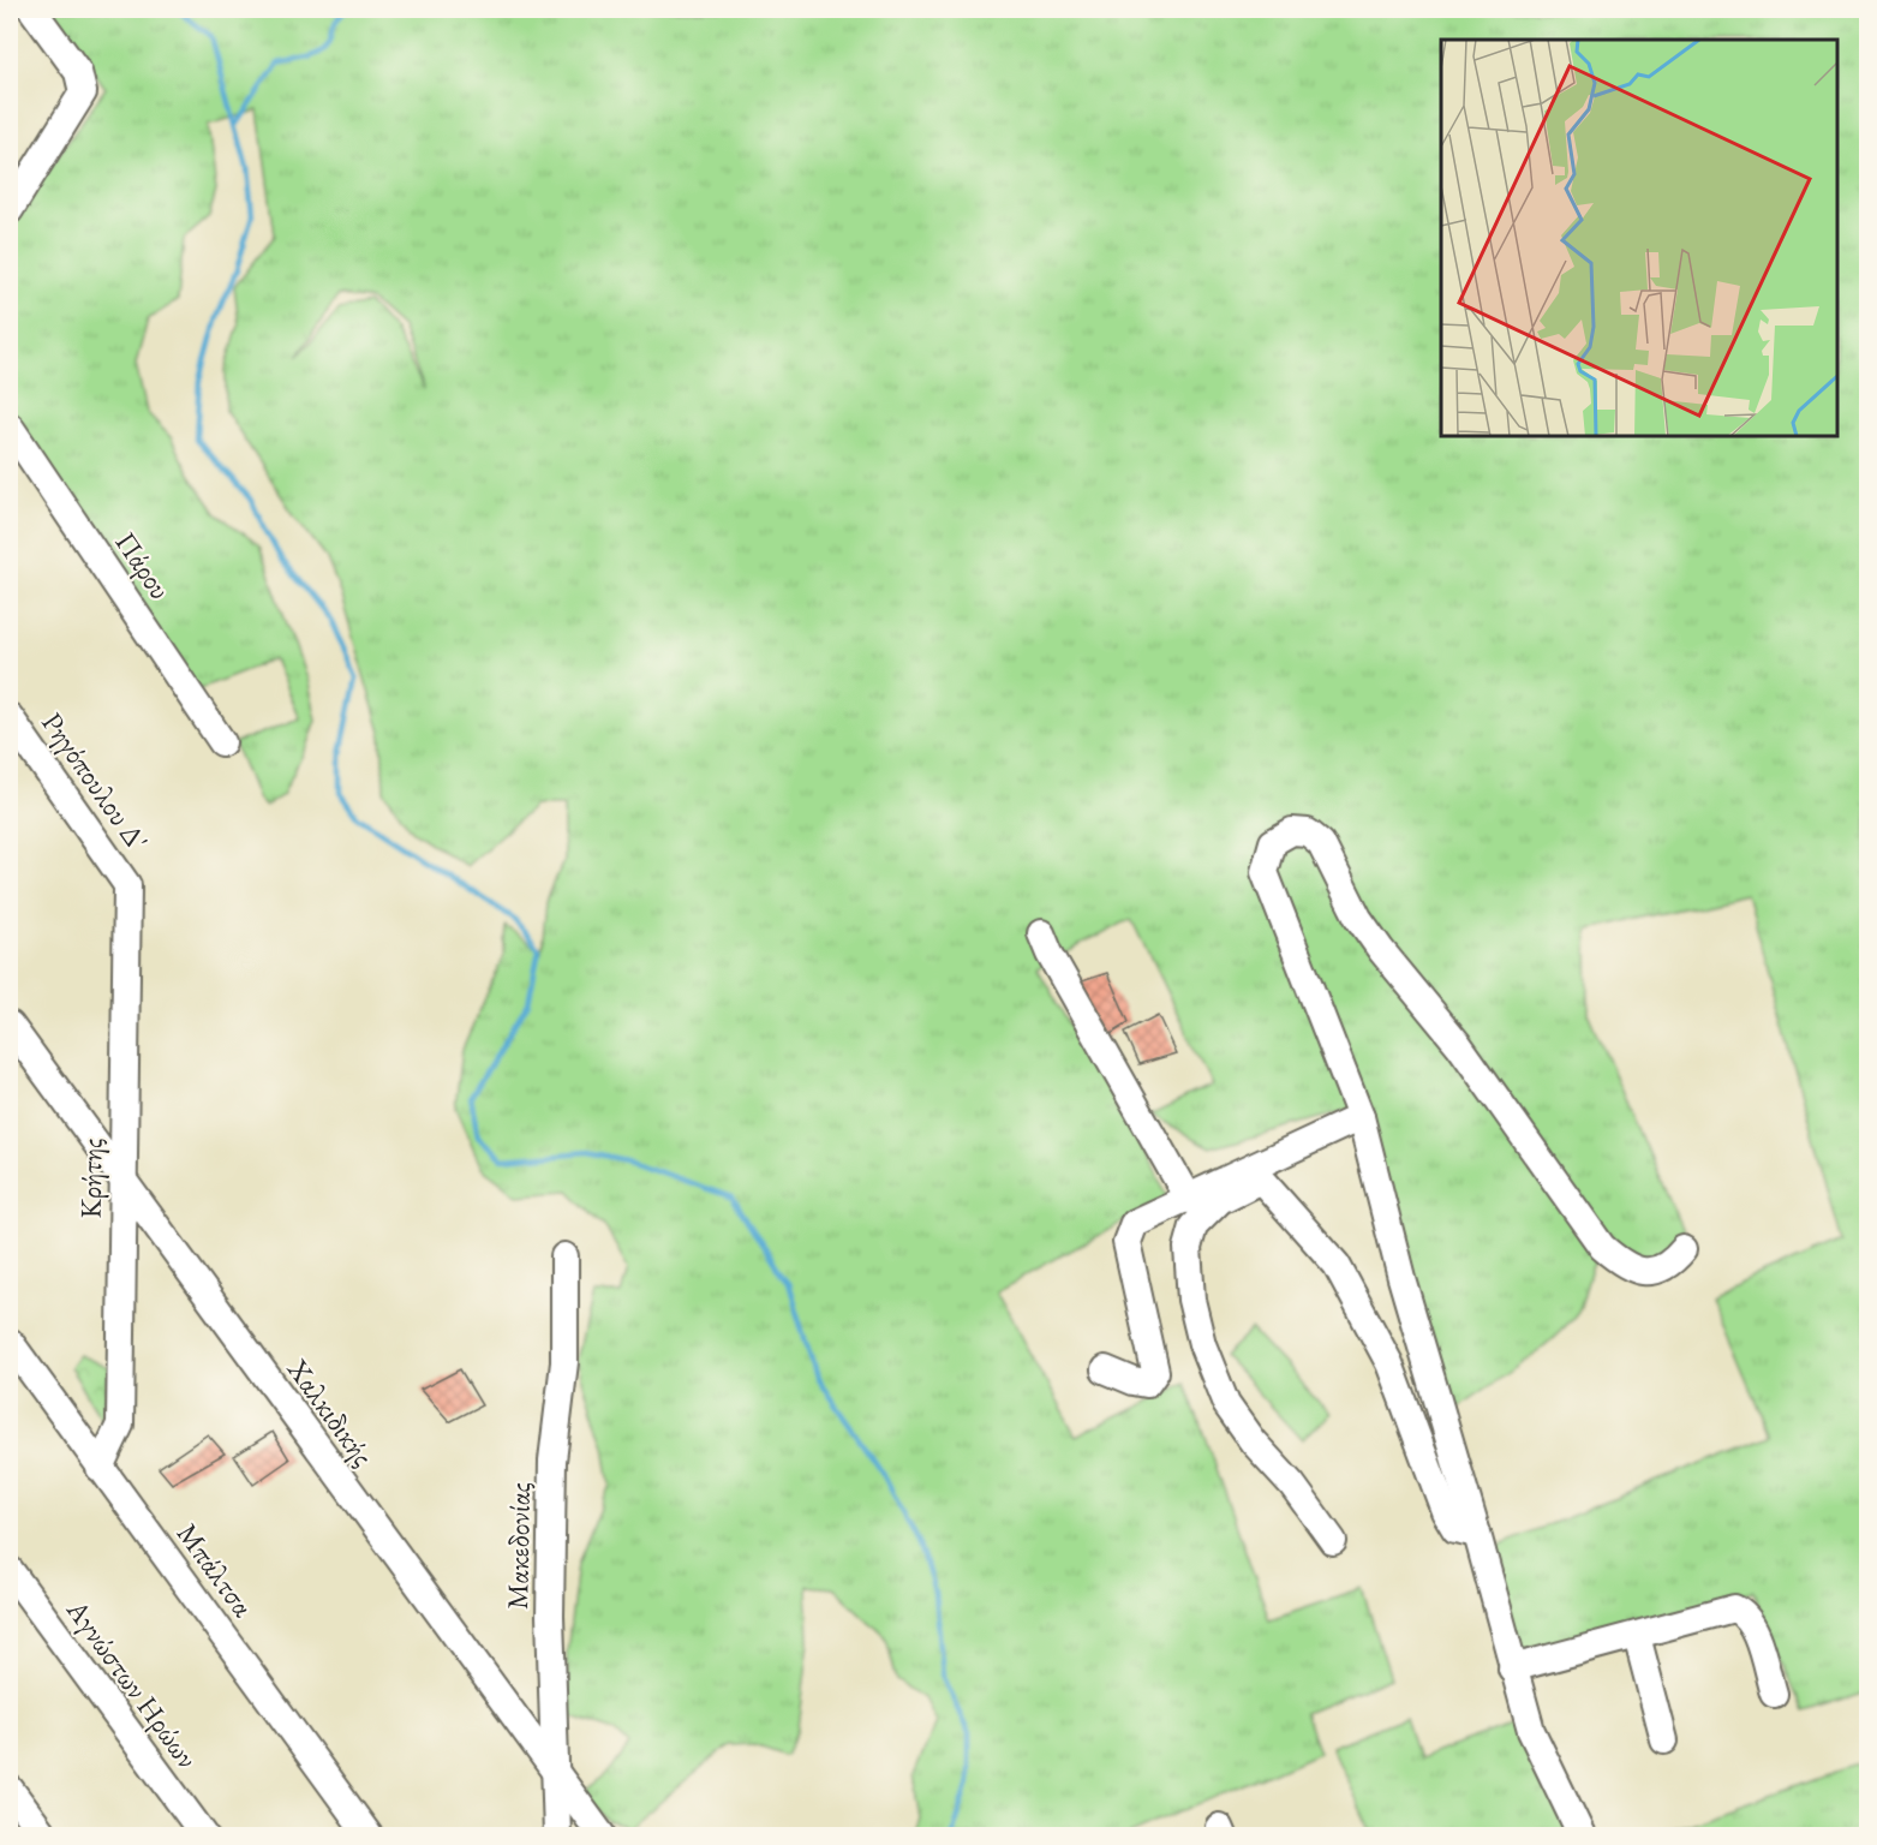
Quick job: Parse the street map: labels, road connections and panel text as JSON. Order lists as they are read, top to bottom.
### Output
{
  "streets": {
    "street": [
      "Πάρου",
      "Ρηγόπουλου Δ'",
      "Κρήτης",
      "Χαλκιδικής",
      "Μακεδονίας",
      "Μπάλτσα",
      "Αγνώστων Ηρώων"
    ]
  },
  "crossings": [
    ["Ρηγόπουλου Δ'", "Κρήτης"],
    ["Κρήτης", "Χαλκιδικής"],
    ["Κρήτης", "Μπάλτσα"],
    ["Χαλκιδικής", "Μακεδονίας"]
  ]
}
